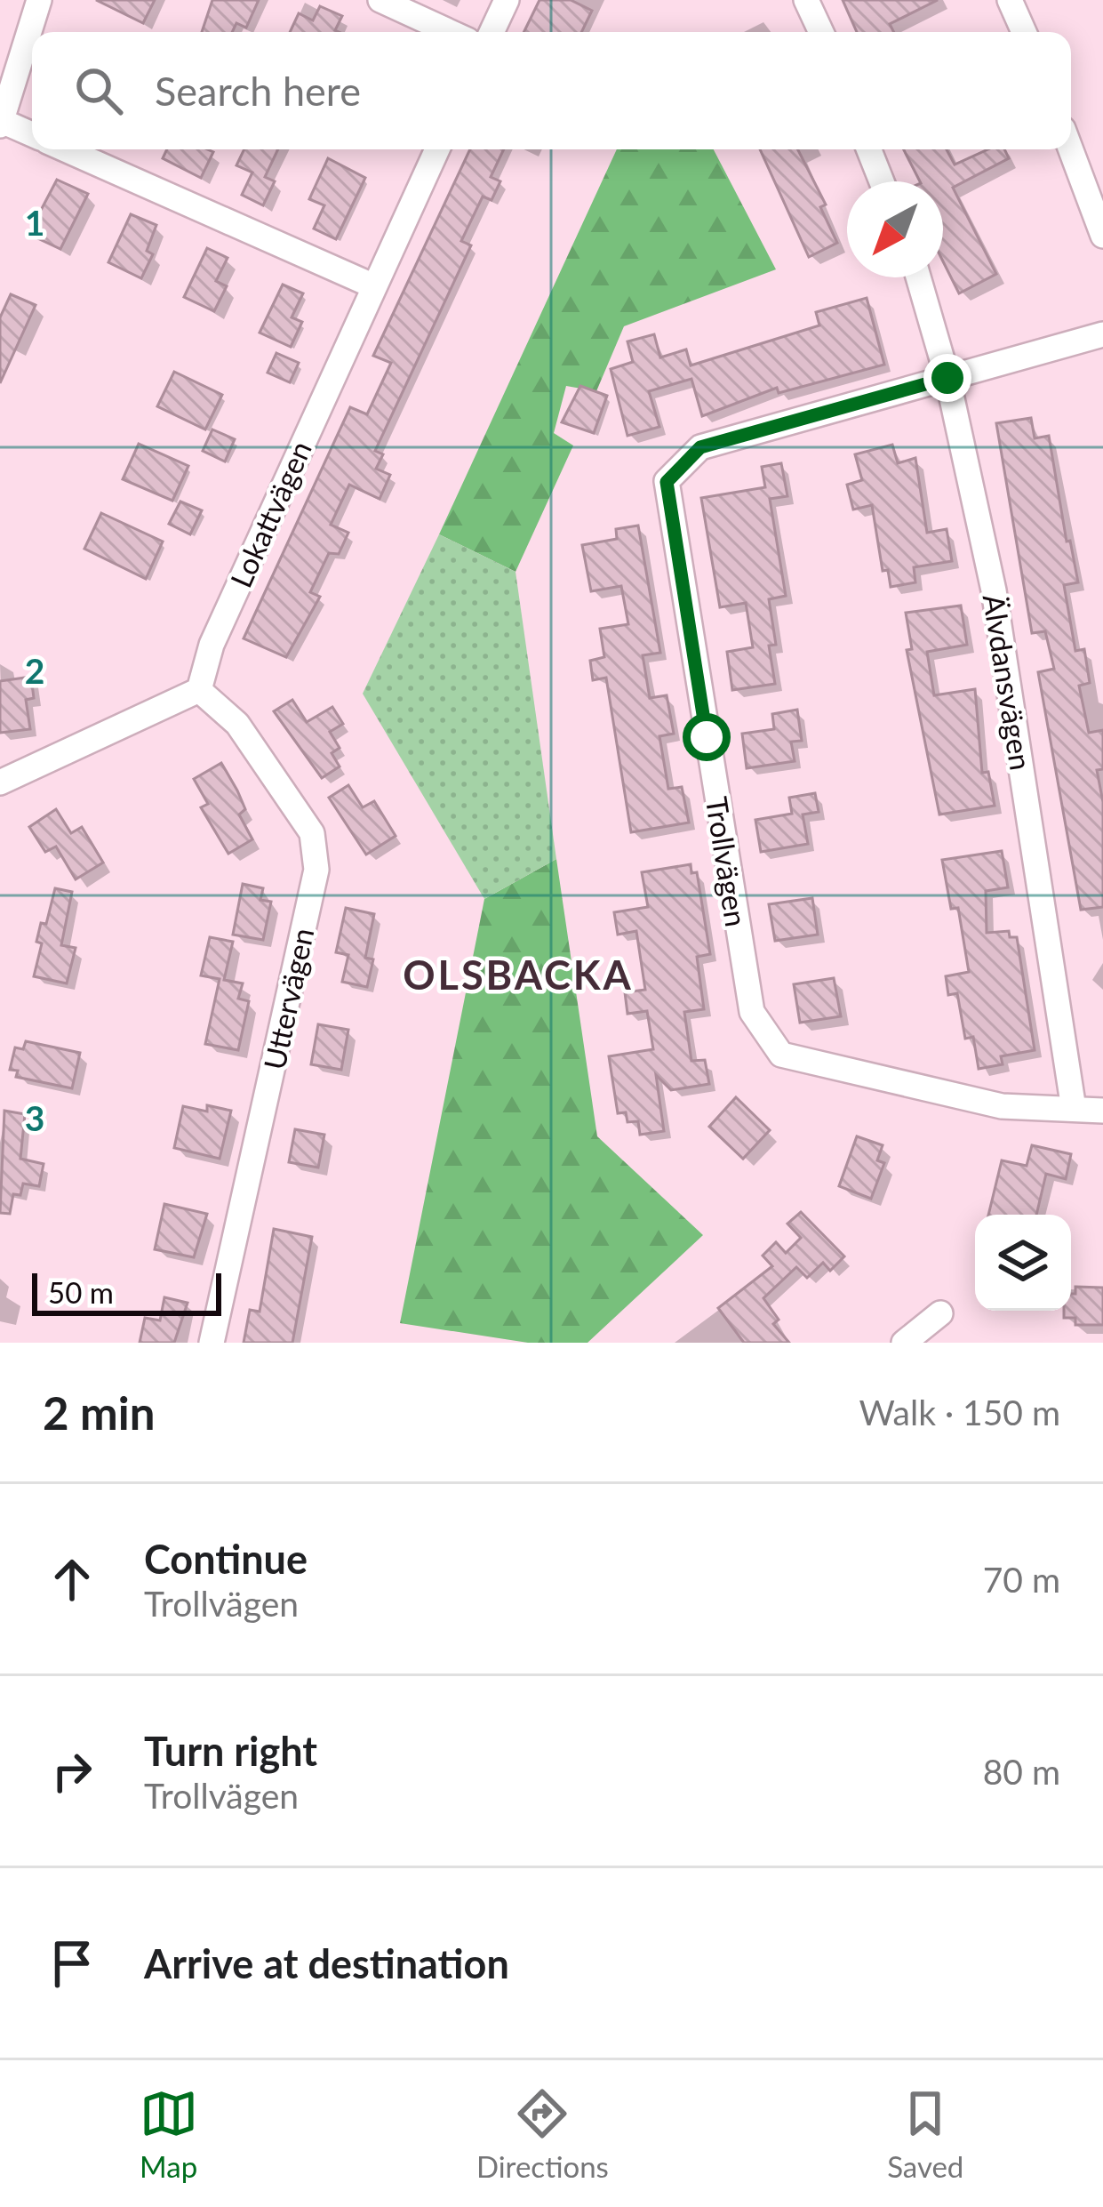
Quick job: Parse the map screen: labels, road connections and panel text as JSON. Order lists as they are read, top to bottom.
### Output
{
  "streets": {
    "street": [
      "Lokattvägen",
      "Älvdansvägen",
      "Trollvägen",
      "Uttervägen"
    ]
  },
  "crossings": [
    ["Lokattvägen", "Uttervägen"],
    ["Älvdansvägen", "Trollvägen"]
  ],
  "districts": ["OLSBACKA"],
  "scale_bar": "50 m",
  "north": "bottom left",
  "page": {
    "search": "Search here",
    "scale": "50 m",
    "heading": ["2 min", "Walk · 150 m"],
    "list": [
      ["Continue", "Trollvägen", "70 m"],
      ["Turn right", "Trollvägen", "80 m"],
      "Arrive at destination"
    ],
    "nav": ["Map", "Directions", "Saved"]
  },
  "grid": {
    "rows": ["1", "2", "3"]
  }
}
